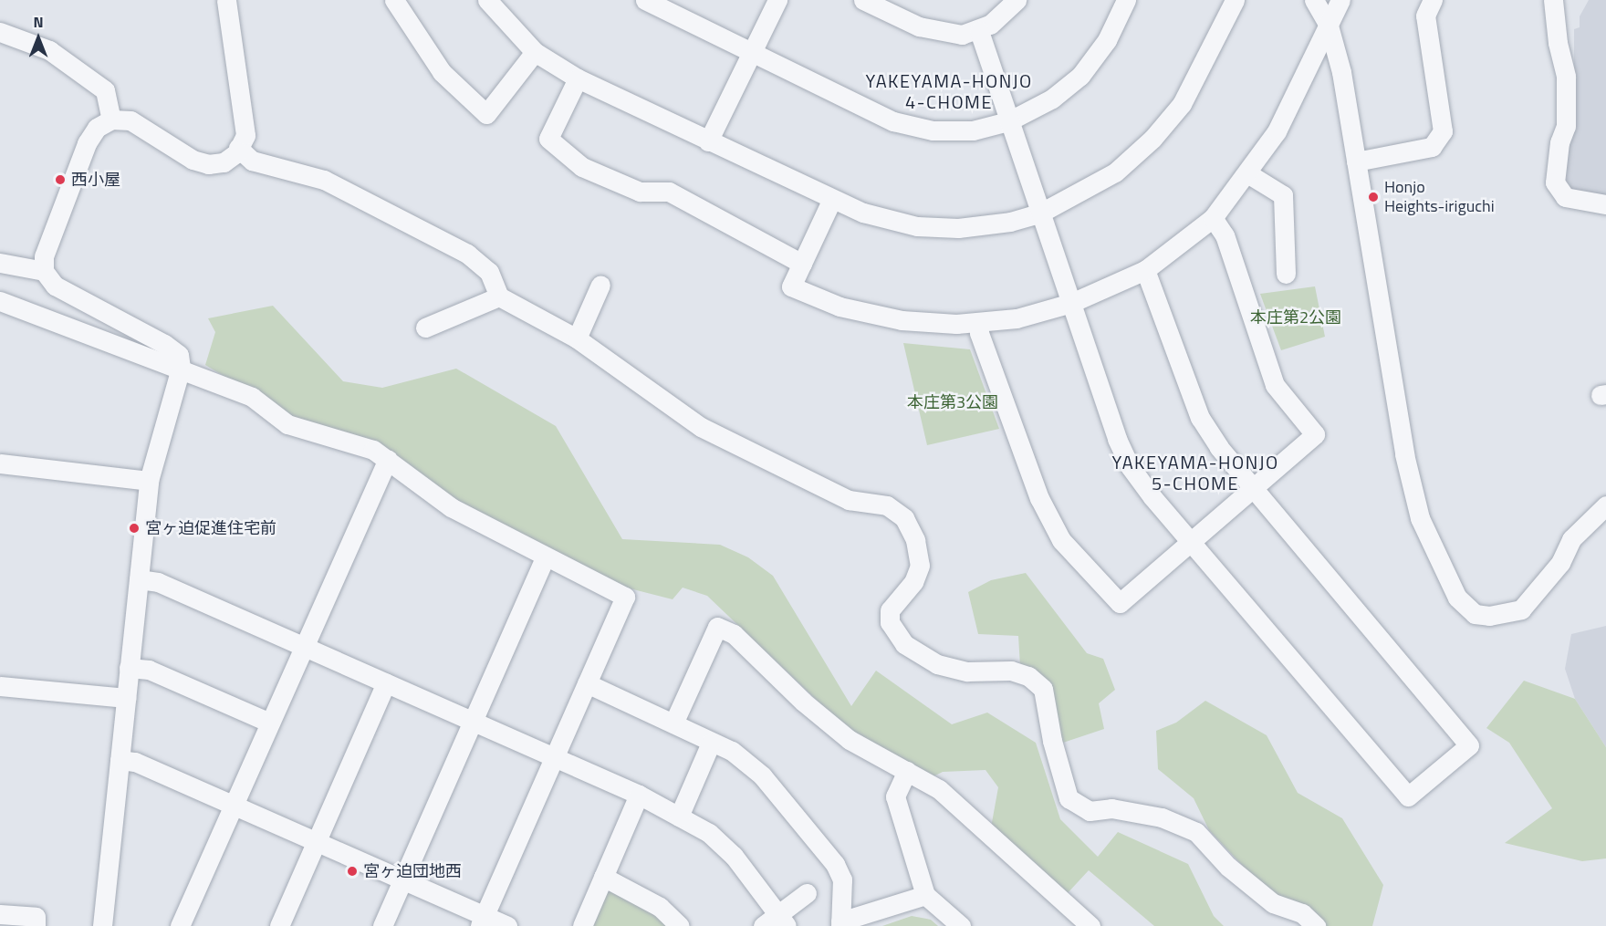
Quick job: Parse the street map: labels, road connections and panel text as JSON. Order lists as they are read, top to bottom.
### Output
{
  "districts": ["YAKEYAMA-HONJO 4-CHOME", "YAKEYAMA-HONJO 5-CHOME"],
  "parks": ["本庄第2公園", "本庄第3公園"],
  "places": [
    "西小屋",
    "Honjo Heights-iriguchi",
    "宮ヶ迫促進住宅前",
    "宮ヶ迫団地西"
  ],
  "north": "top"
}
